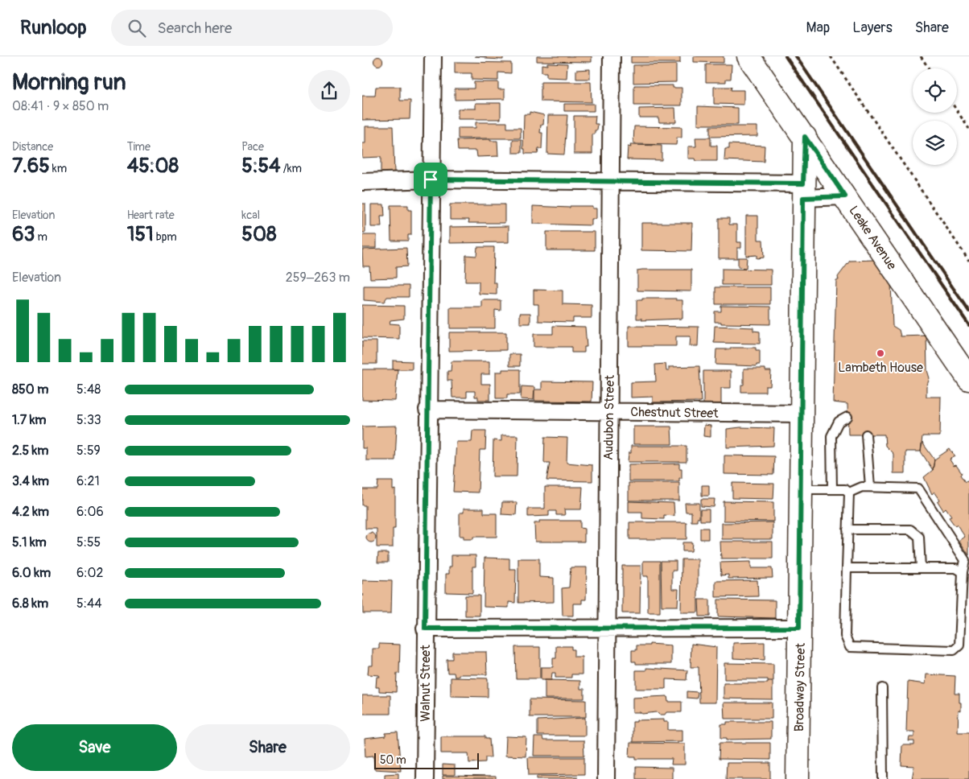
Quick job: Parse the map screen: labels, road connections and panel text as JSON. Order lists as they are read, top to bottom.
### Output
{
  "streets": {
    "street": [
      "Leake Avenue",
      "Chestnut Street",
      "Audubon Street",
      "Walnut Street",
      "Broadway Street"
    ]
  },
  "crossings": [
    ["Leake Avenue", "Broadway Street"],
    ["Chestnut Street", "Audubon Street"],
    ["Chestnut Street", "Walnut Street"],
    ["Chestnut Street", "Broadway Street"]
  ],
  "places": ["Lambeth House"],
  "scale_bar": "50 m",
  "page": {
    "header": "Runloop",
    "search": "Search here",
    "nav": ["Map", "Layers", "Share"],
    "heading": ["Morning run", "08:41 · 9 × 850 m"],
    "stats": [
      ["Distance", "7.65 km"],
      ["Time", "45:08"],
      ["Pace", "5:54 /km"],
      ["Elevation", "63 m"],
      ["Heart rate", "151 bpm"],
      ["kcal", "508"]
    ],
    "chart": ["Elevation", "259–263 m"],
    "list": [
      {
        "name": "850 m",
        "note": "5:48"
      },
      {
        "name": "1.7 km",
        "note": "5:33"
      },
      {
        "name": "2.5 km",
        "note": "5:59"
      },
      {
        "name": "3.4 km",
        "note": "6:21"
      },
      {
        "name": "4.2 km",
        "note": "6:06"
      },
      {
        "name": "5.1 km",
        "note": "5:55"
      },
      {
        "name": "6.0 km",
        "note": "6:02"
      },
      {
        "name": "6.8 km",
        "note": "5:44"
      }
    ],
    "buttons": ["Save", "Share"],
    "scale": "50 m"
  }
}
